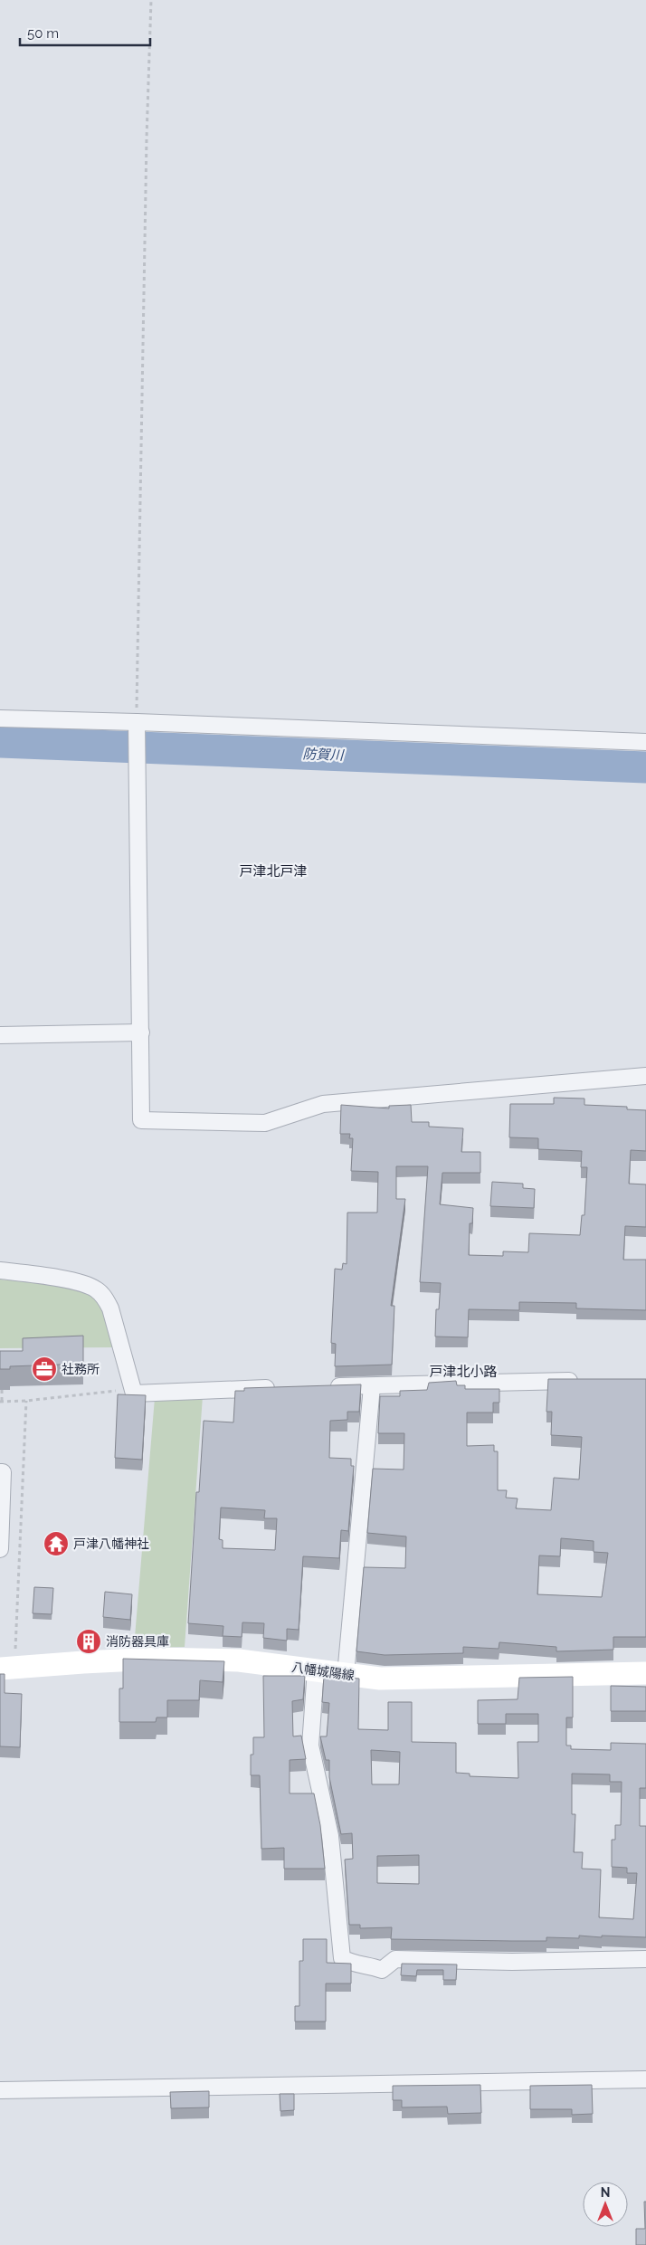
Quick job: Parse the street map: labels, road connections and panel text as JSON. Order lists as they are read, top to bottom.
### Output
{
  "streets": {
    "main road": ["八幡城陽線"]
  },
  "districts": ["戸津北戸津", "戸津北小路"],
  "water": ["防賀川"],
  "places": {
    "office": ["社務所"],
    "temple": ["戸津八幡神社"],
    "building": ["消防器具庫"]
  },
  "scale_bar": "50 m",
  "north": "top"
}
